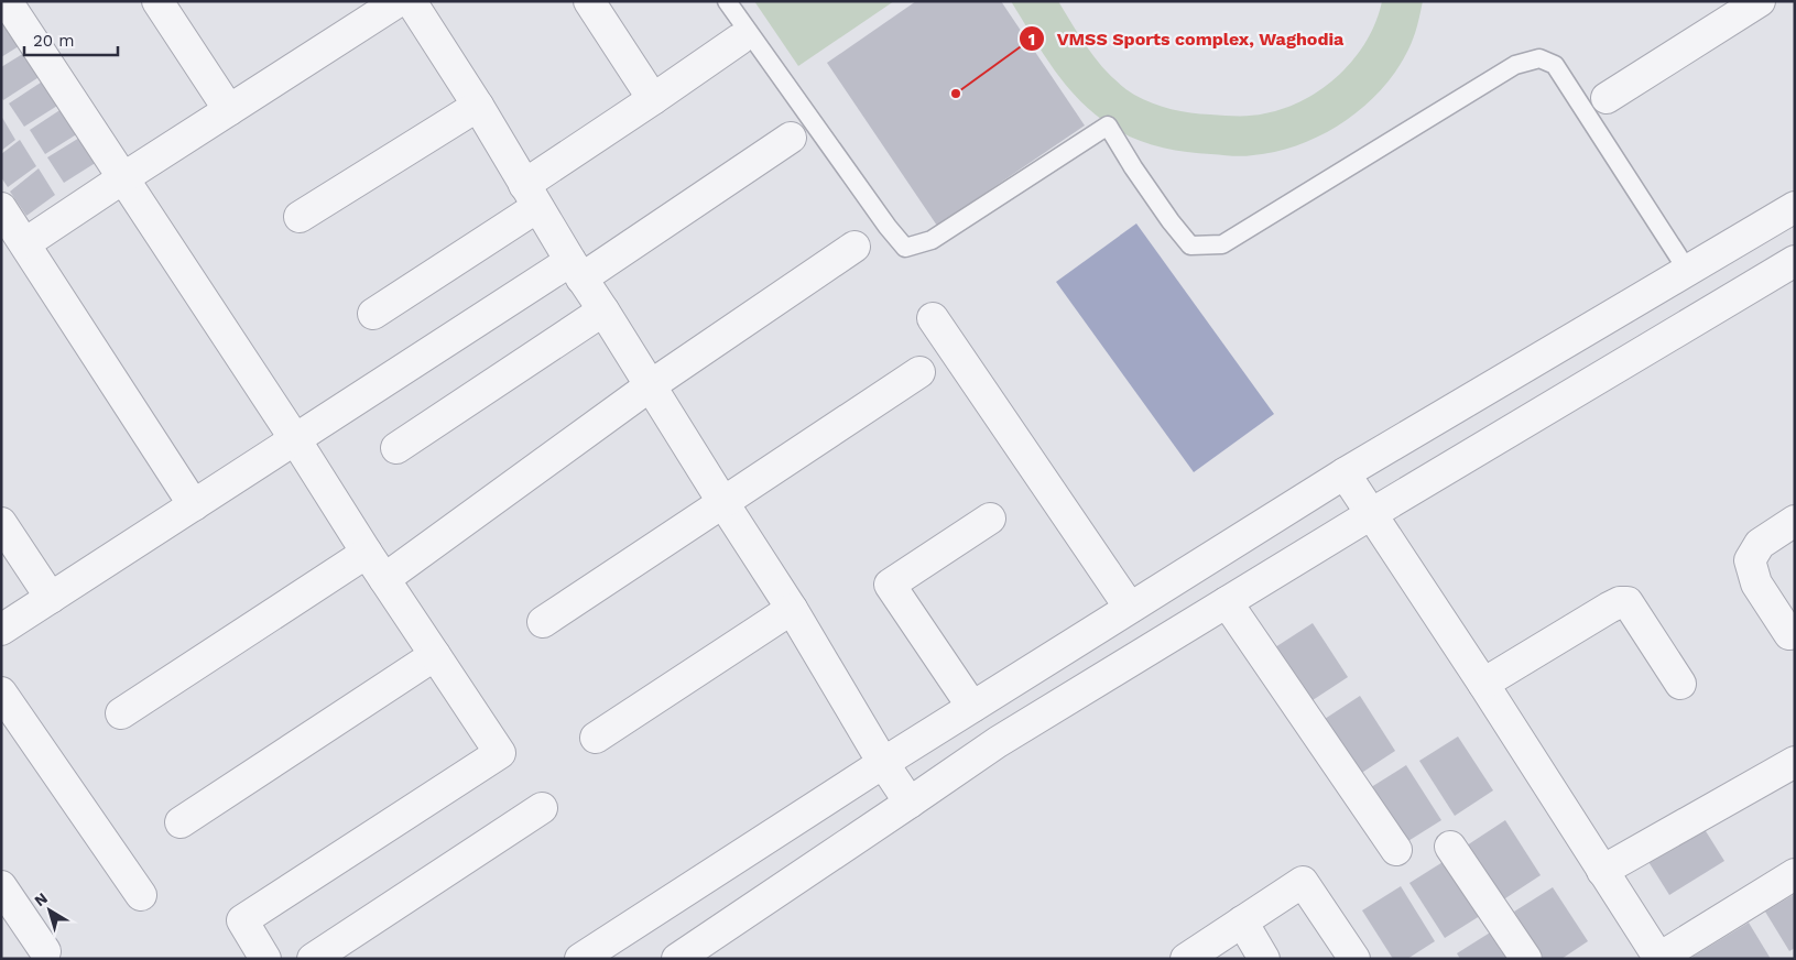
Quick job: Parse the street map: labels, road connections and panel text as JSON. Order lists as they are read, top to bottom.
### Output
{
  "places": ["VMSS Sports complex, Waghodia"],
  "scale_bar": "20 m",
  "north": "top left"
}
